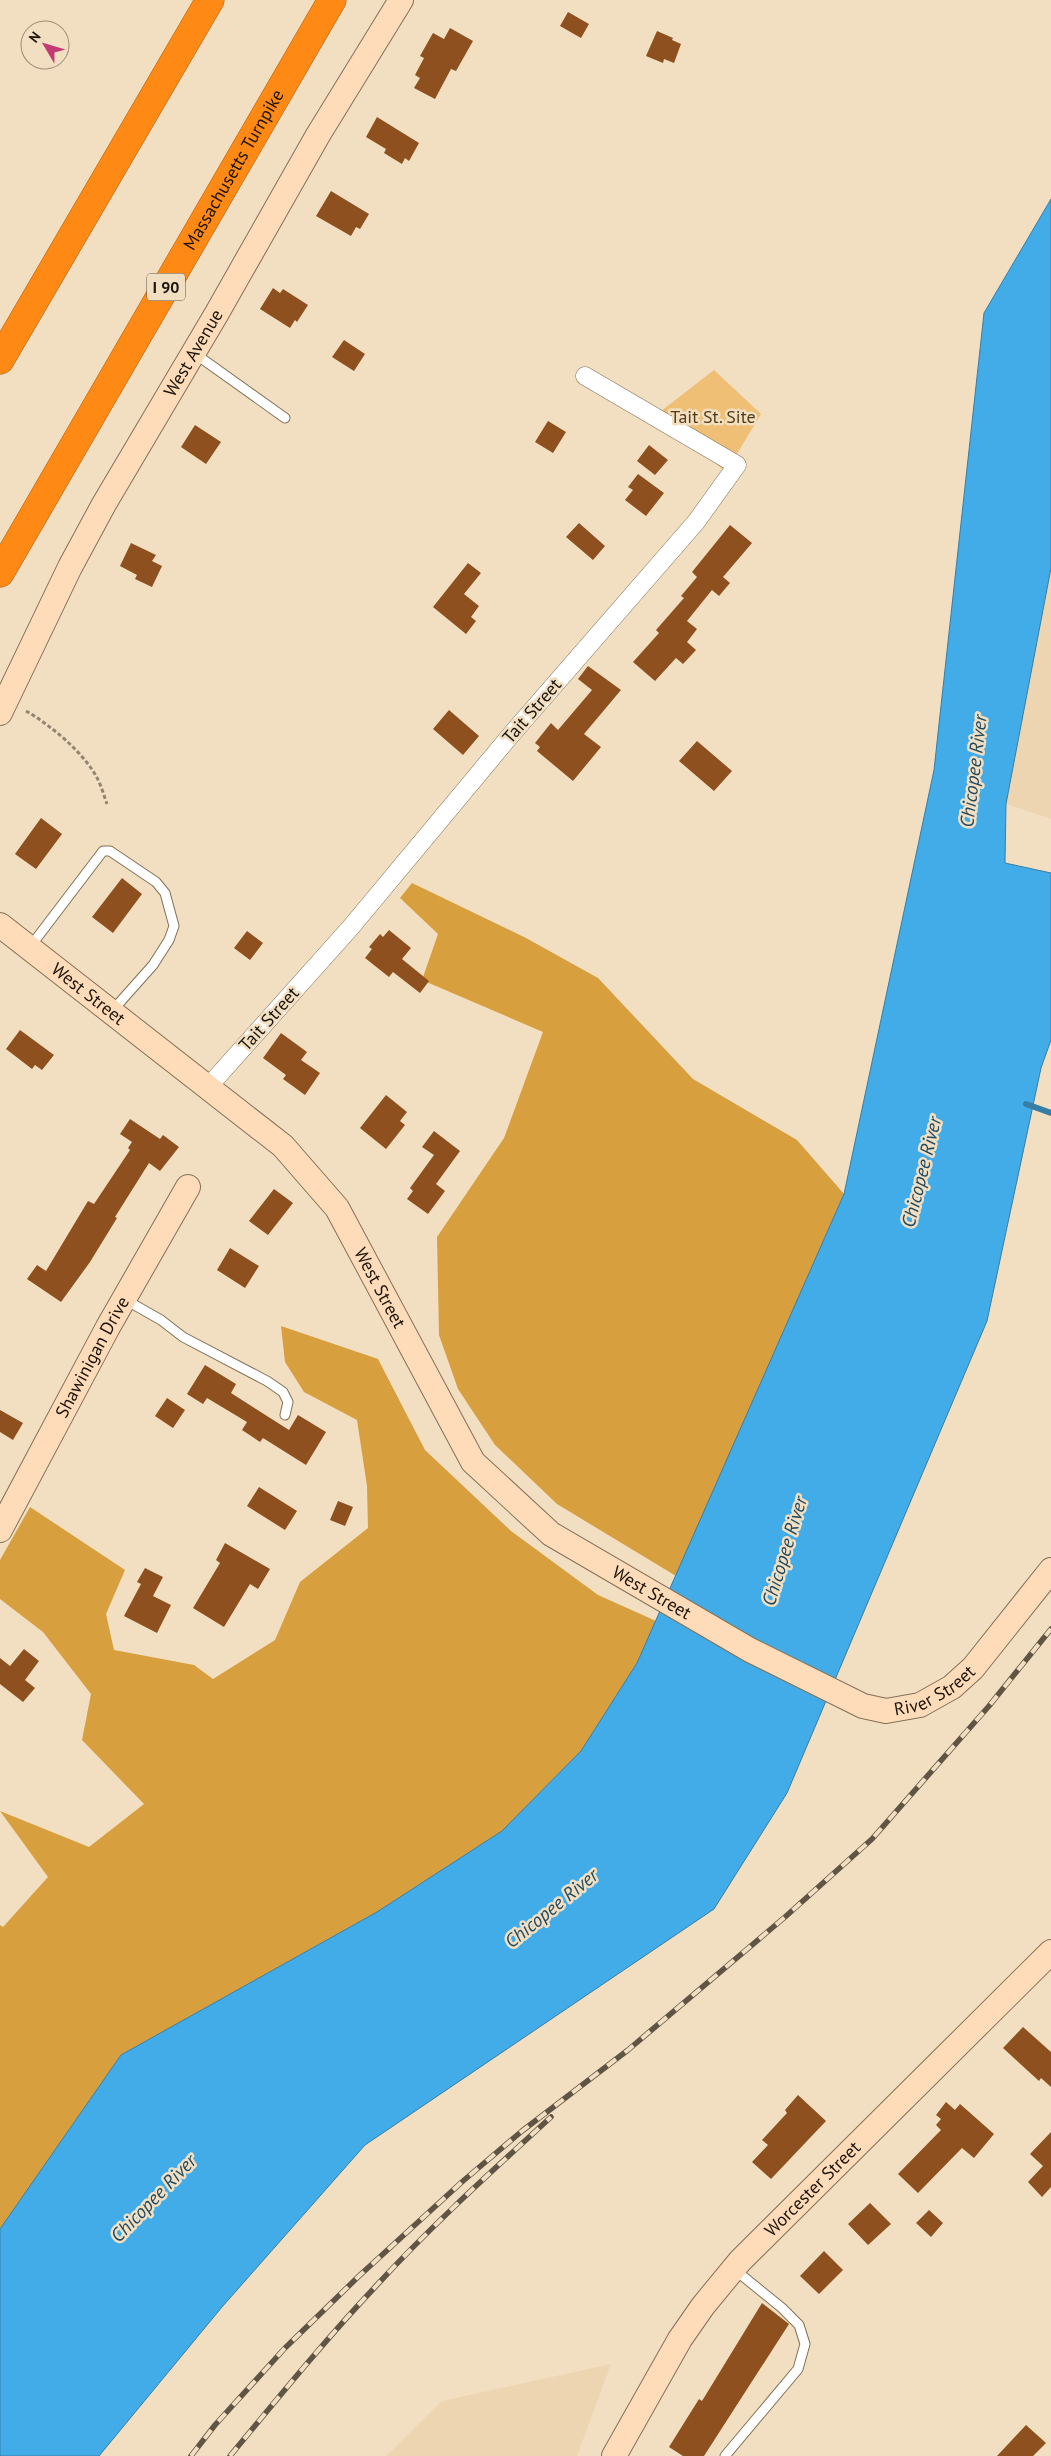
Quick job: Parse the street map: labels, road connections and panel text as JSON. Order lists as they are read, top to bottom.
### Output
{
  "streets": {
    "highway": ["Massachusetts Turnpike", "I 90"],
    "main road": [
      "West Avenue",
      "West Street",
      "Shawinigan Drive",
      "River Street",
      "Worcester Street"
    ],
    "street": ["Tait Street"]
  },
  "crossings": [
    ["Tait Street", "West Street"],
    ["West Street", "River Street"]
  ],
  "water": ["Chicopee River"],
  "parks": ["Tait St. Site"],
  "north": "top left"
}
